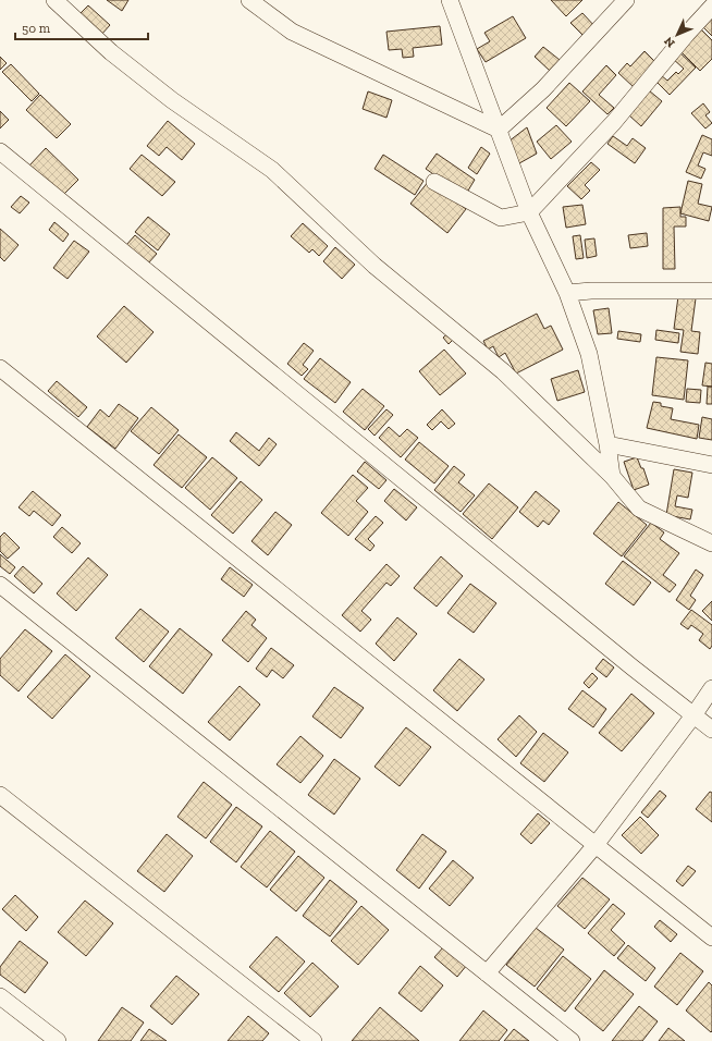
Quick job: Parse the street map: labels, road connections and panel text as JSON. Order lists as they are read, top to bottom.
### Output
{
  "scale_bar": "50 m",
  "north": "bottom left"
}
